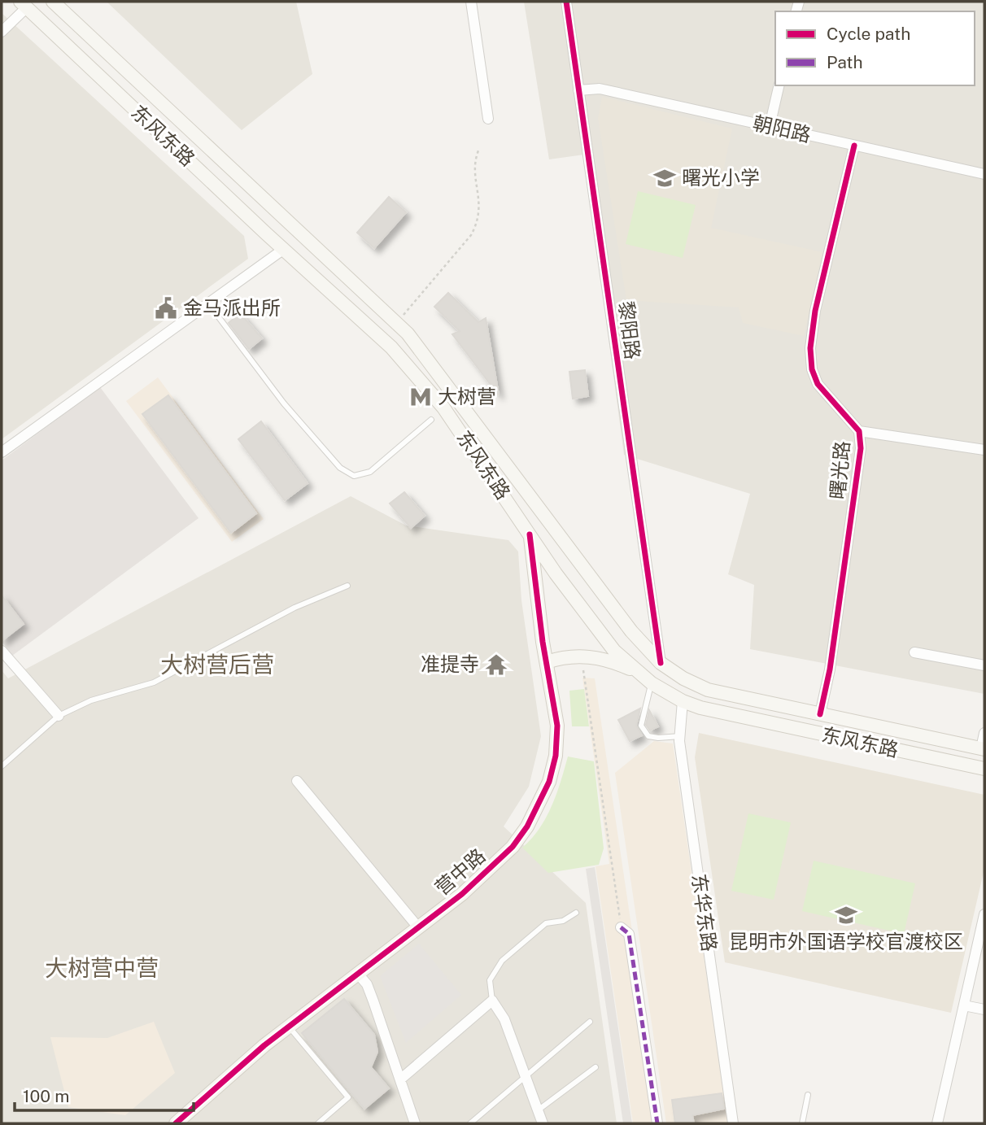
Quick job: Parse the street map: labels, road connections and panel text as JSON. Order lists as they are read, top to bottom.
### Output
{
  "streets": {
    "main road": ["东风东路", "营中路"],
    "street": [
      "朝阳路",
      "黎阳路",
      "曙光路",
      "东华东路"
    ]
  },
  "crossings": [
    ["朝阳路", "黎阳路"],
    ["朝阳路", "曙光路"],
    ["东风东路", "黎阳路"],
    ["东风东路", "曙光路"],
    ["东风东路", "营中路"],
    ["东风东路", "东华东路"]
  ],
  "districts": ["大树营后营", "大树营中营"],
  "places": {
    "school or university": ["曙光小学", "昆明市外国语学校官渡校区"],
    "public building": ["金马派出所"],
    "metro station": ["大树营"],
    "temple": ["准提寺"]
  },
  "legend": ["Cycle path", "Path"],
  "scale_bar": "100 m"
}
